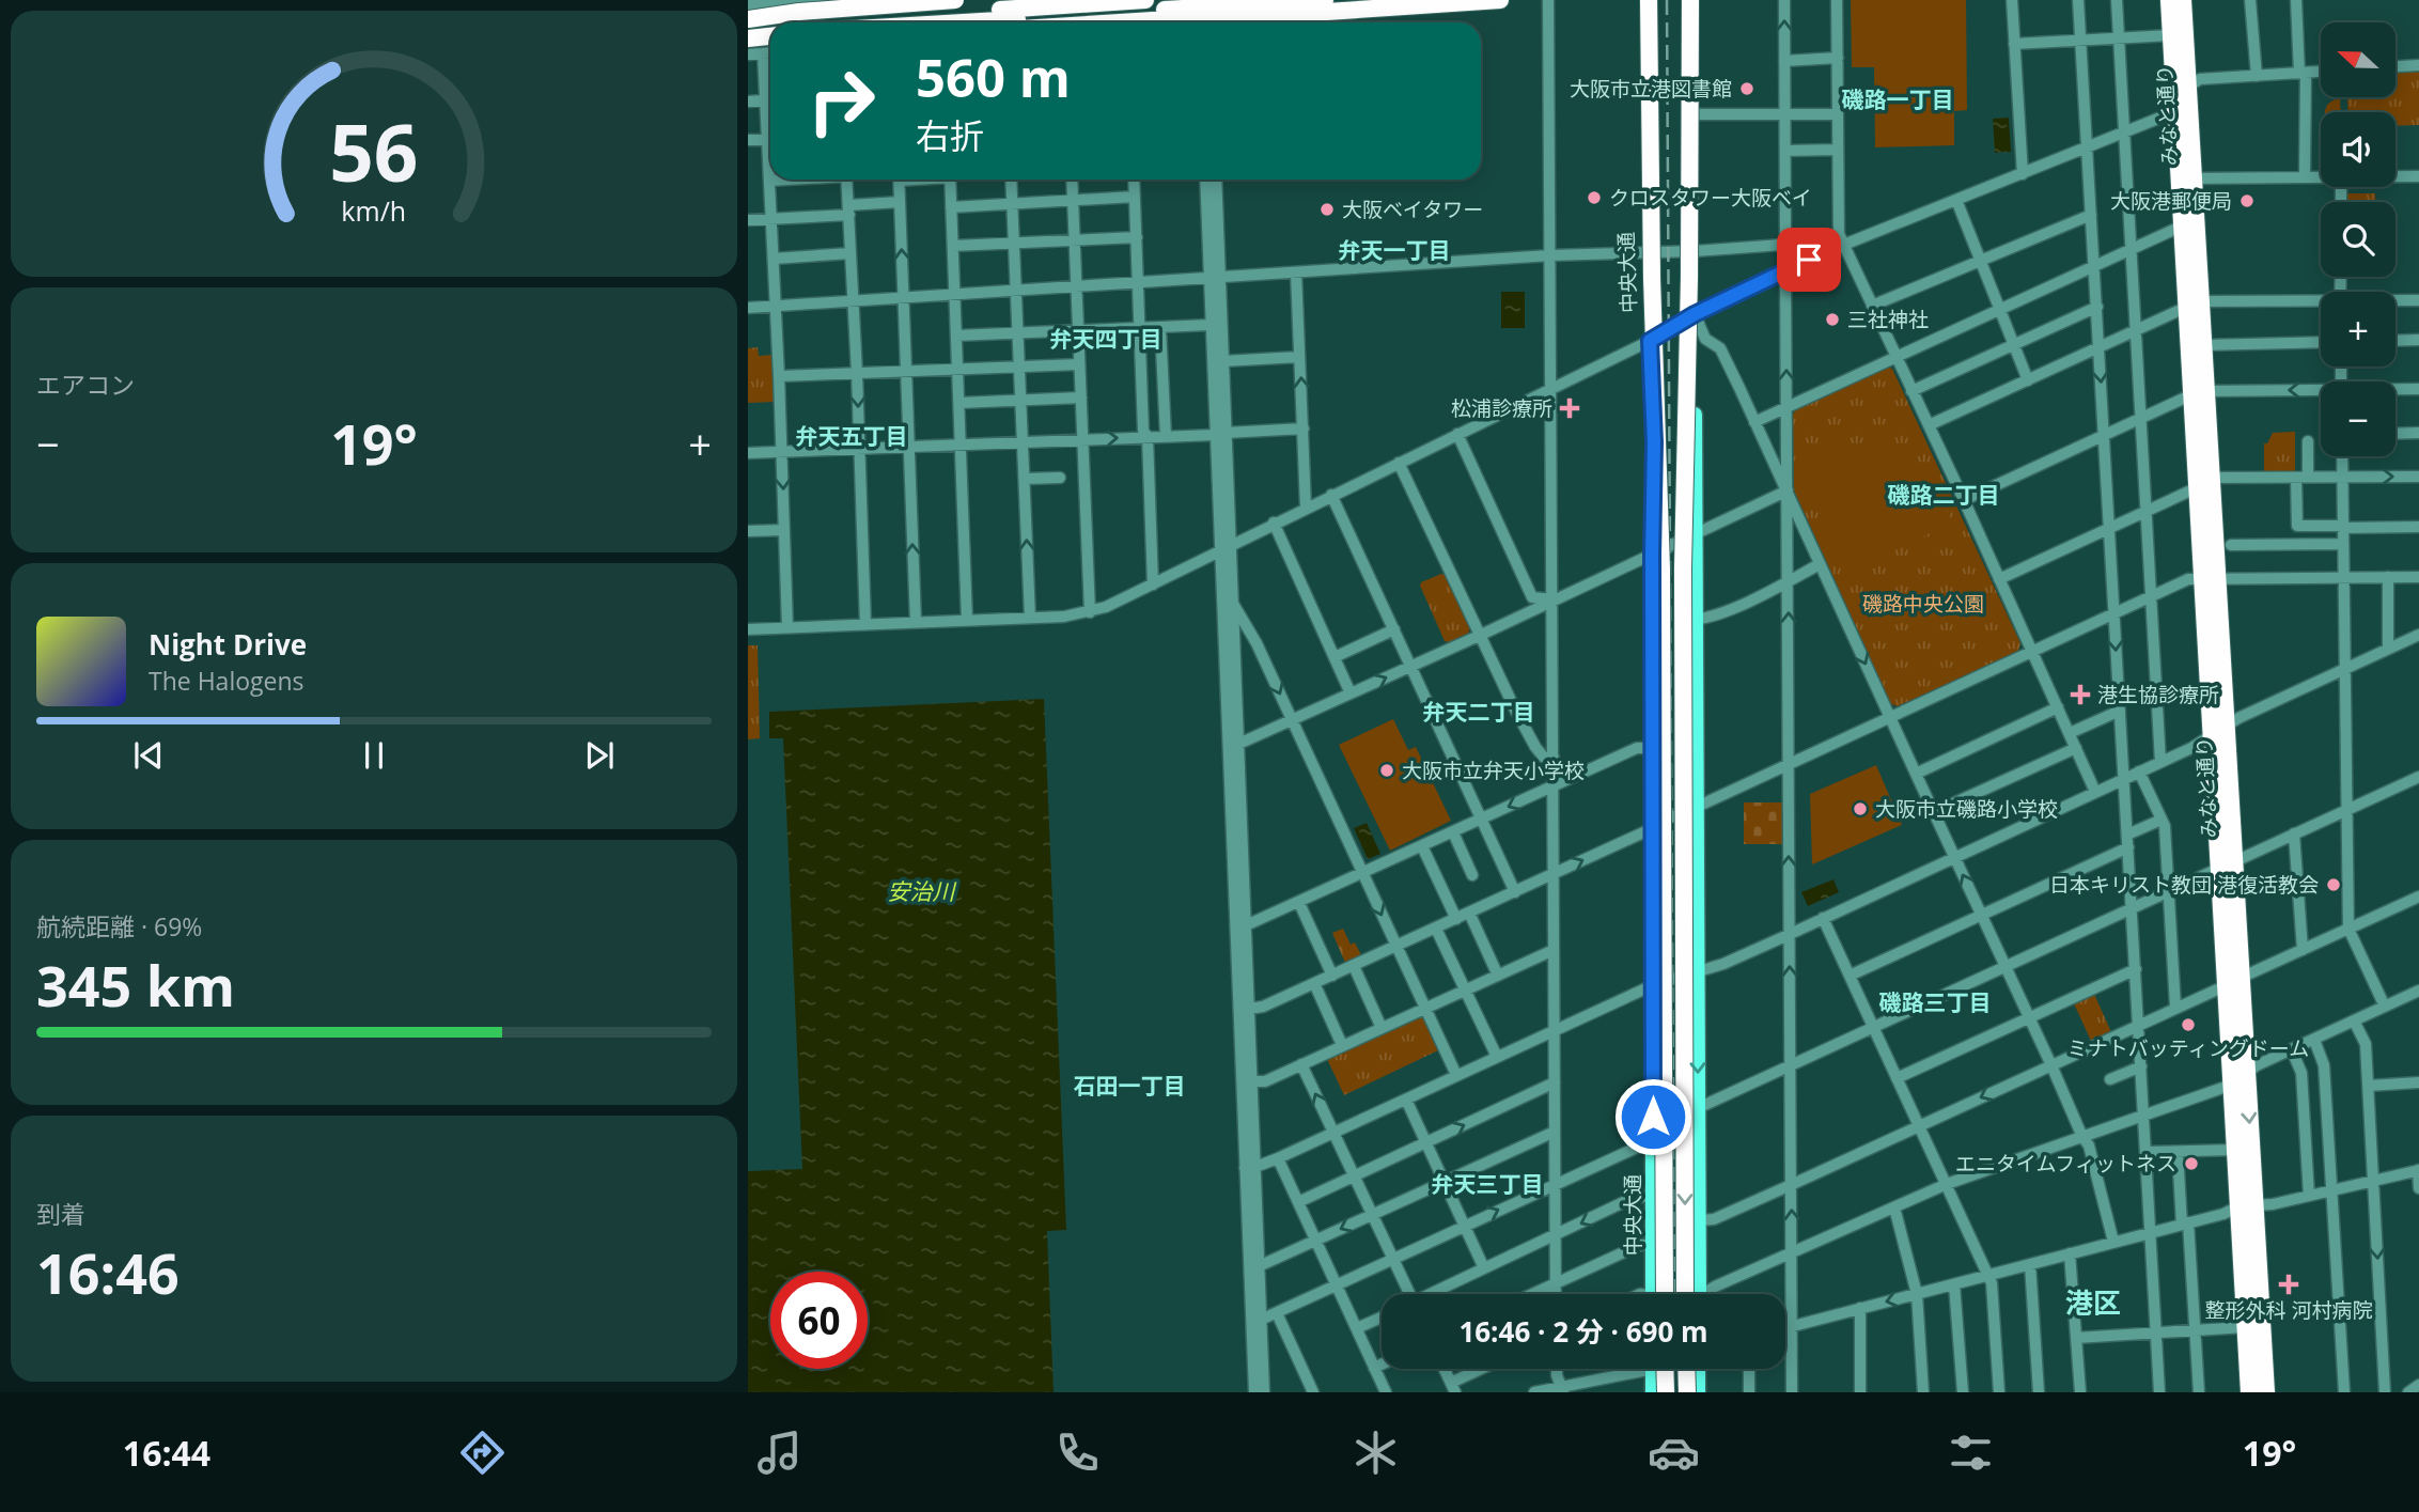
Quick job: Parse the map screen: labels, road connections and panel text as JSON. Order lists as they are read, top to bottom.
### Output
{
  "streets": {
    "highway": ["みなと通り"],
    "main road": ["中央大通"]
  },
  "districts": [
    "磯路一丁目",
    "弁天一丁目",
    "弁天四丁目",
    "弁天五丁目",
    "磯路二丁目",
    "弁天二丁目",
    "磯路三丁目",
    "石田一丁目",
    "弁天三丁目",
    "港区"
  ],
  "water": ["安治川"],
  "parks": ["磯路中央公園"],
  "places": {
    "other": [
      "大阪市立港図書館",
      "クロスタワー大阪ベイ",
      "大阪港郵便局",
      "大阪ベイタワー",
      "三社神社",
      "大阪市立弁天小学校",
      "大阪市立磯路小学校",
      "日本キリスト教団 港復活教会",
      "ミナトバッティングドーム",
      "エニタイムフィットネス"
    ],
    "health": ["松浦診療所", "港生協診療所", "整形外科 河村病院"]
  },
  "north": "left",
  "page": {
    "map_buttons": ["+", "−"],
    "turn": ["560 m", "右折"],
    "tile": [
      "エアコン",
      ["航続距離 · 69%", "345 km"],
      ["到着", "16:46"]
    ],
    "heat": ["−", "19°", "+"],
    "song": ["Night Drive", "The Halogens"],
    "limit": "60",
    "trip": "16:46 · 2 分 · 690 m",
    "tabs": ["16:44", "19°"],
    "gauge": ["56", "km/h"]
  }
}
